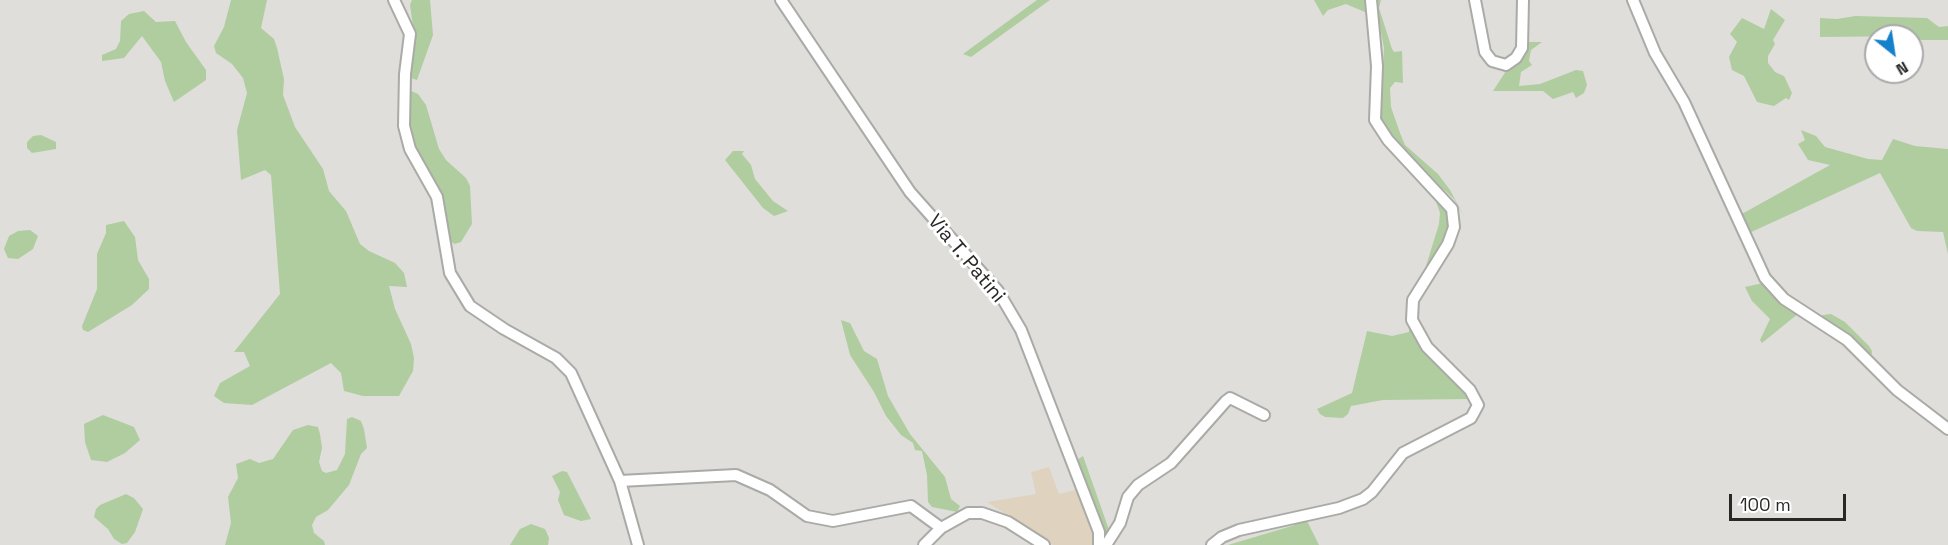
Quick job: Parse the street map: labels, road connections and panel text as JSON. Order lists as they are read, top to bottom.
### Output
{
  "streets": {
    "street": ["Via T. Patini"]
  },
  "scale_bar": "100 m",
  "north": "bottom right"
}
